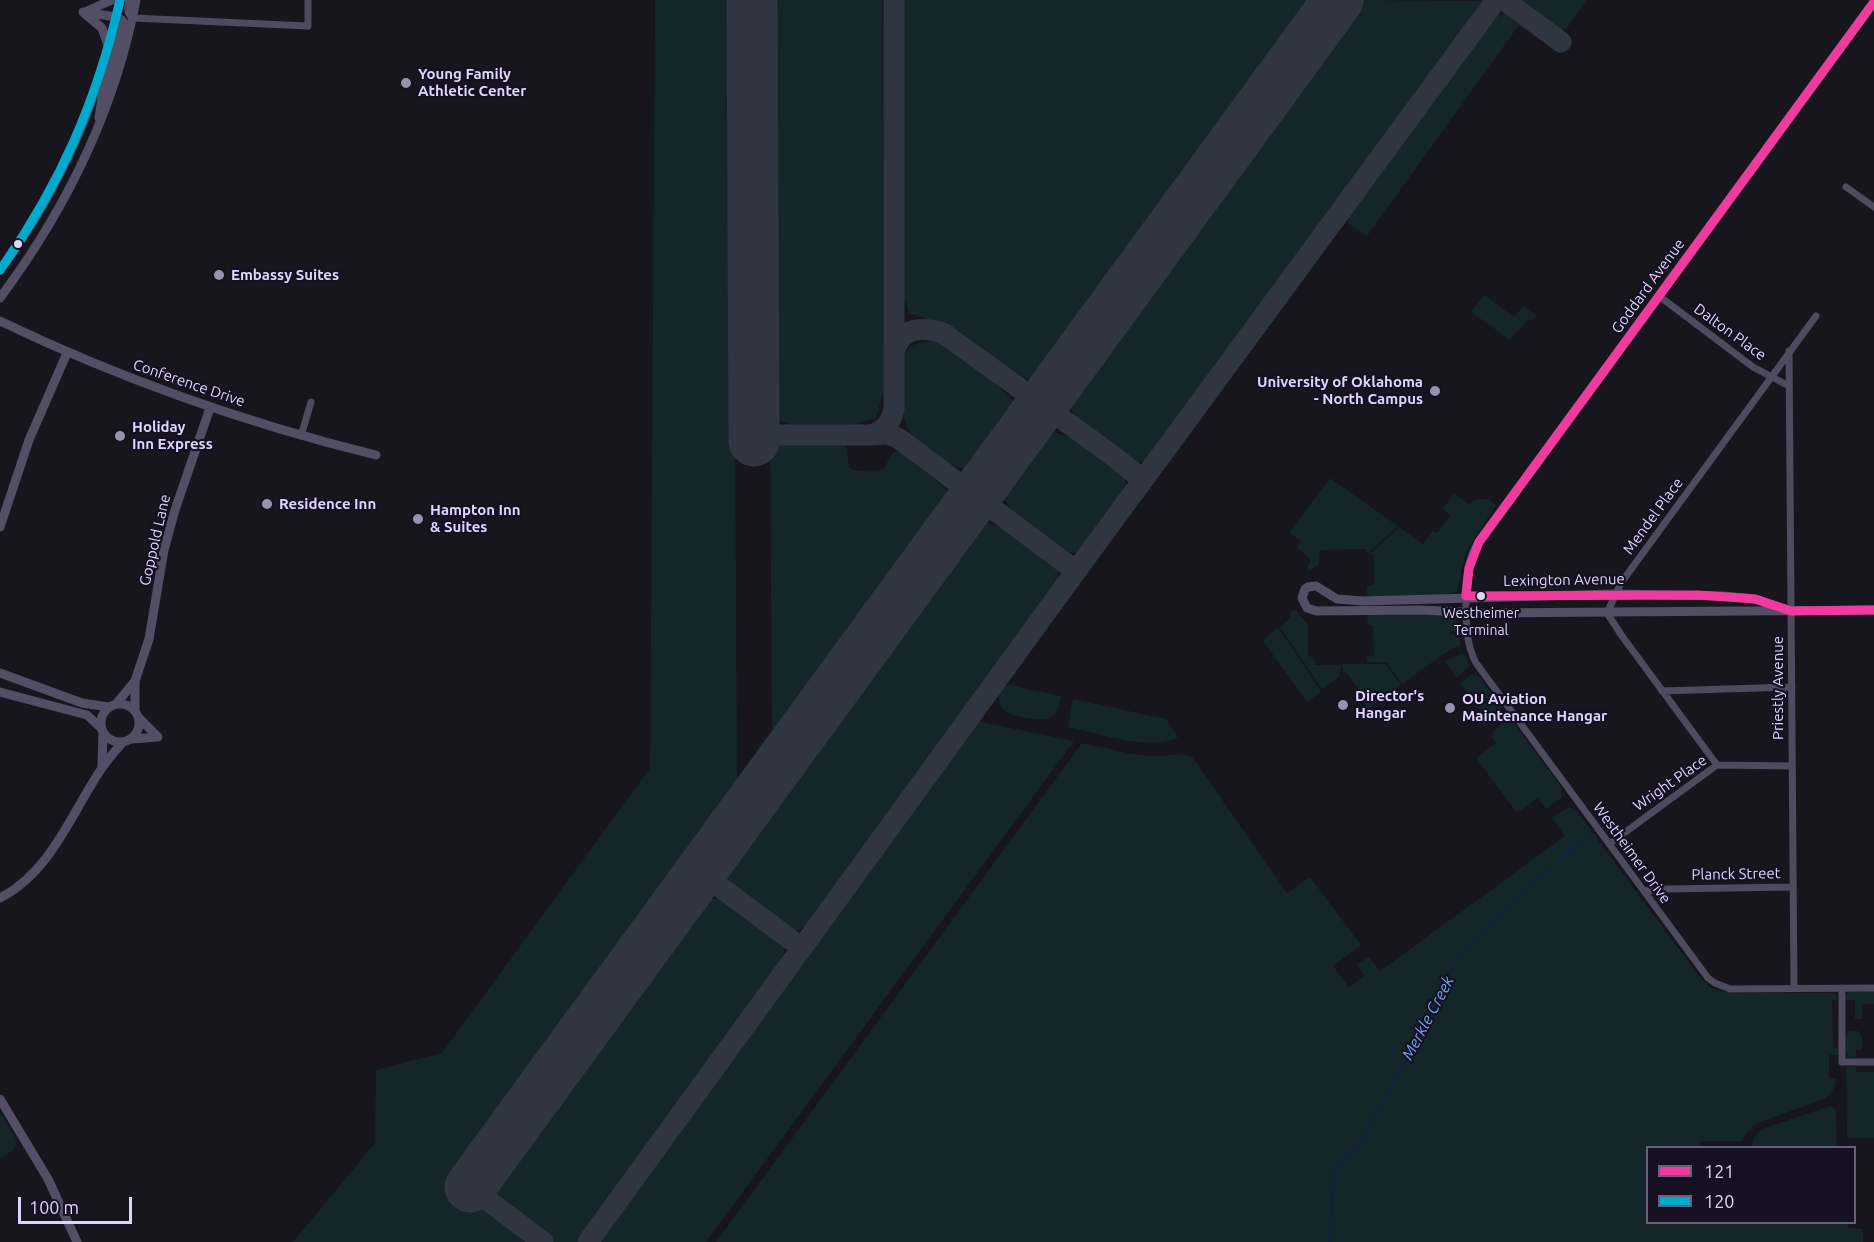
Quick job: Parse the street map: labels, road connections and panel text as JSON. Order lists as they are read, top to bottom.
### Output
{
  "streets": {
    "street": [
      "Goddard Avenue",
      "Dalton Place",
      "Conference Drive",
      "Mendel Place",
      "Goppold Lane",
      "Lexington Avenue",
      "Priestly Avenue",
      "Wright Place",
      "Westheimer Drive",
      "Planck Street"
    ]
  },
  "crossings": [
    ["Goddard Avenue", "Dalton Place"],
    ["Goddard Avenue", "Lexington Avenue"],
    ["Goddard Avenue", "Westheimer Drive"],
    ["Dalton Place", "Mendel Place"],
    ["Dalton Place", "Priestly Avenue"],
    ["Conference Drive", "Goppold Lane"],
    ["Mendel Place", "Lexington Avenue"],
    ["Mendel Place", "Priestly Avenue"],
    ["Lexington Avenue", "Priestly Avenue"],
    ["Lexington Avenue", "Westheimer Drive"],
    ["Priestly Avenue", "Wright Place"],
    ["Priestly Avenue", "Westheimer Drive"],
    ["Priestly Avenue", "Planck Street"],
    ["Wright Place", "Westheimer Drive"],
    ["Westheimer Drive", "Planck Street"]
  ],
  "water": ["Merkle Creek"],
  "places": [
    "Young Family Athletic Center",
    "Embassy Suites",
    "University of Oklahoma - North Campus",
    "Holiday Inn Express",
    "Residence Inn",
    "Hampton Inn & Suites",
    "Westheimer Terminal",
    "Director's Hangar",
    "OU Aviation Maintenance Hangar"
  ],
  "lines": ["transit line 120", "transit line 121"],
  "legend": ["121", "120"],
  "scale_bar": "100 m"
}
